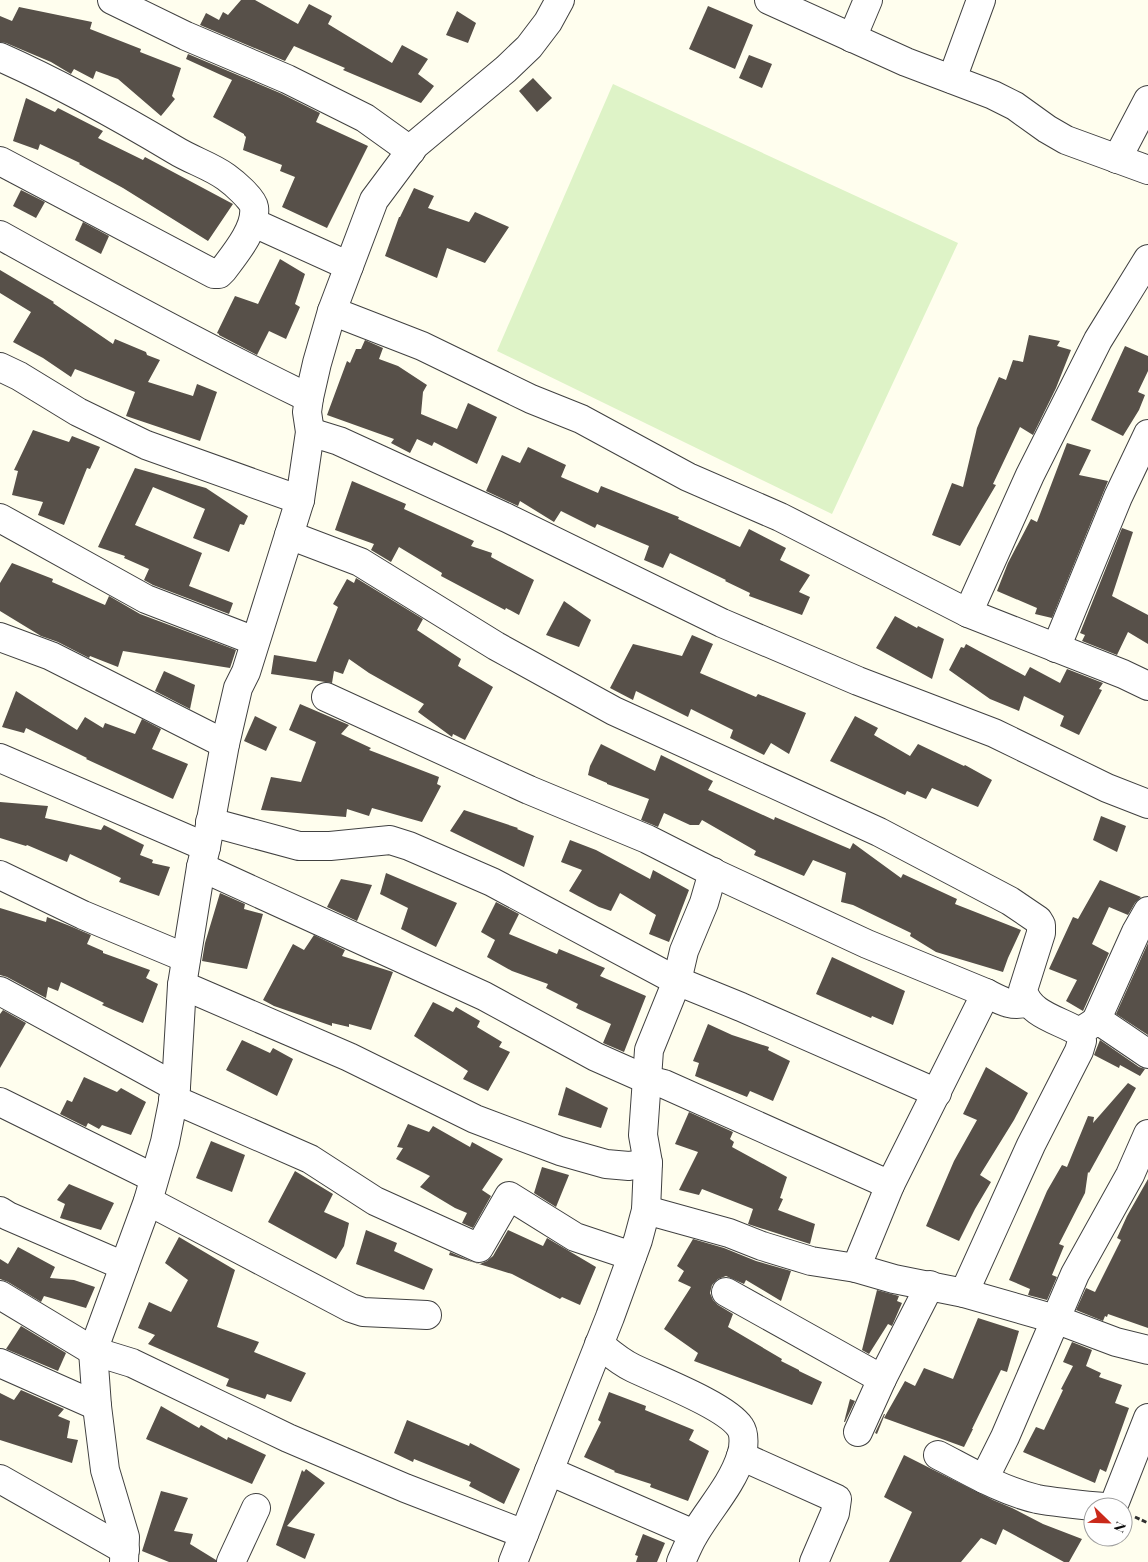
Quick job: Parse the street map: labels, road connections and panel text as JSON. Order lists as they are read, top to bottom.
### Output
{
  "north": "bottom right"
}
